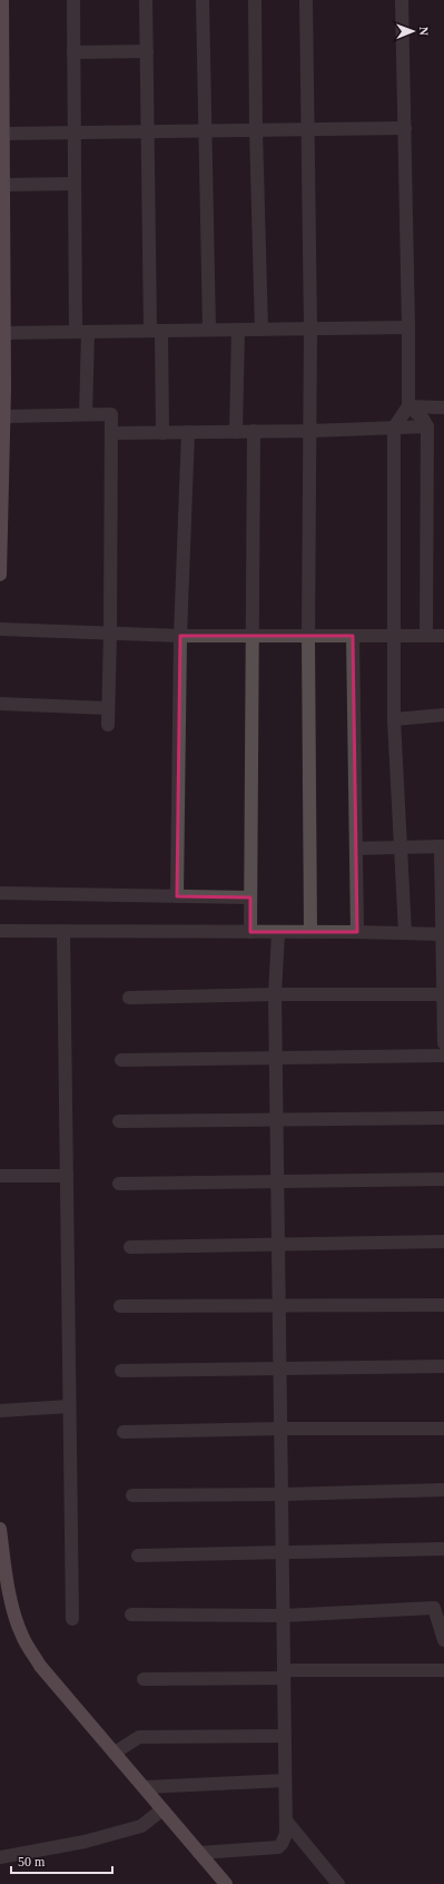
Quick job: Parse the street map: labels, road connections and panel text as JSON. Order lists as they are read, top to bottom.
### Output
{
  "scale_bar": "50 m",
  "north": "right"
}
